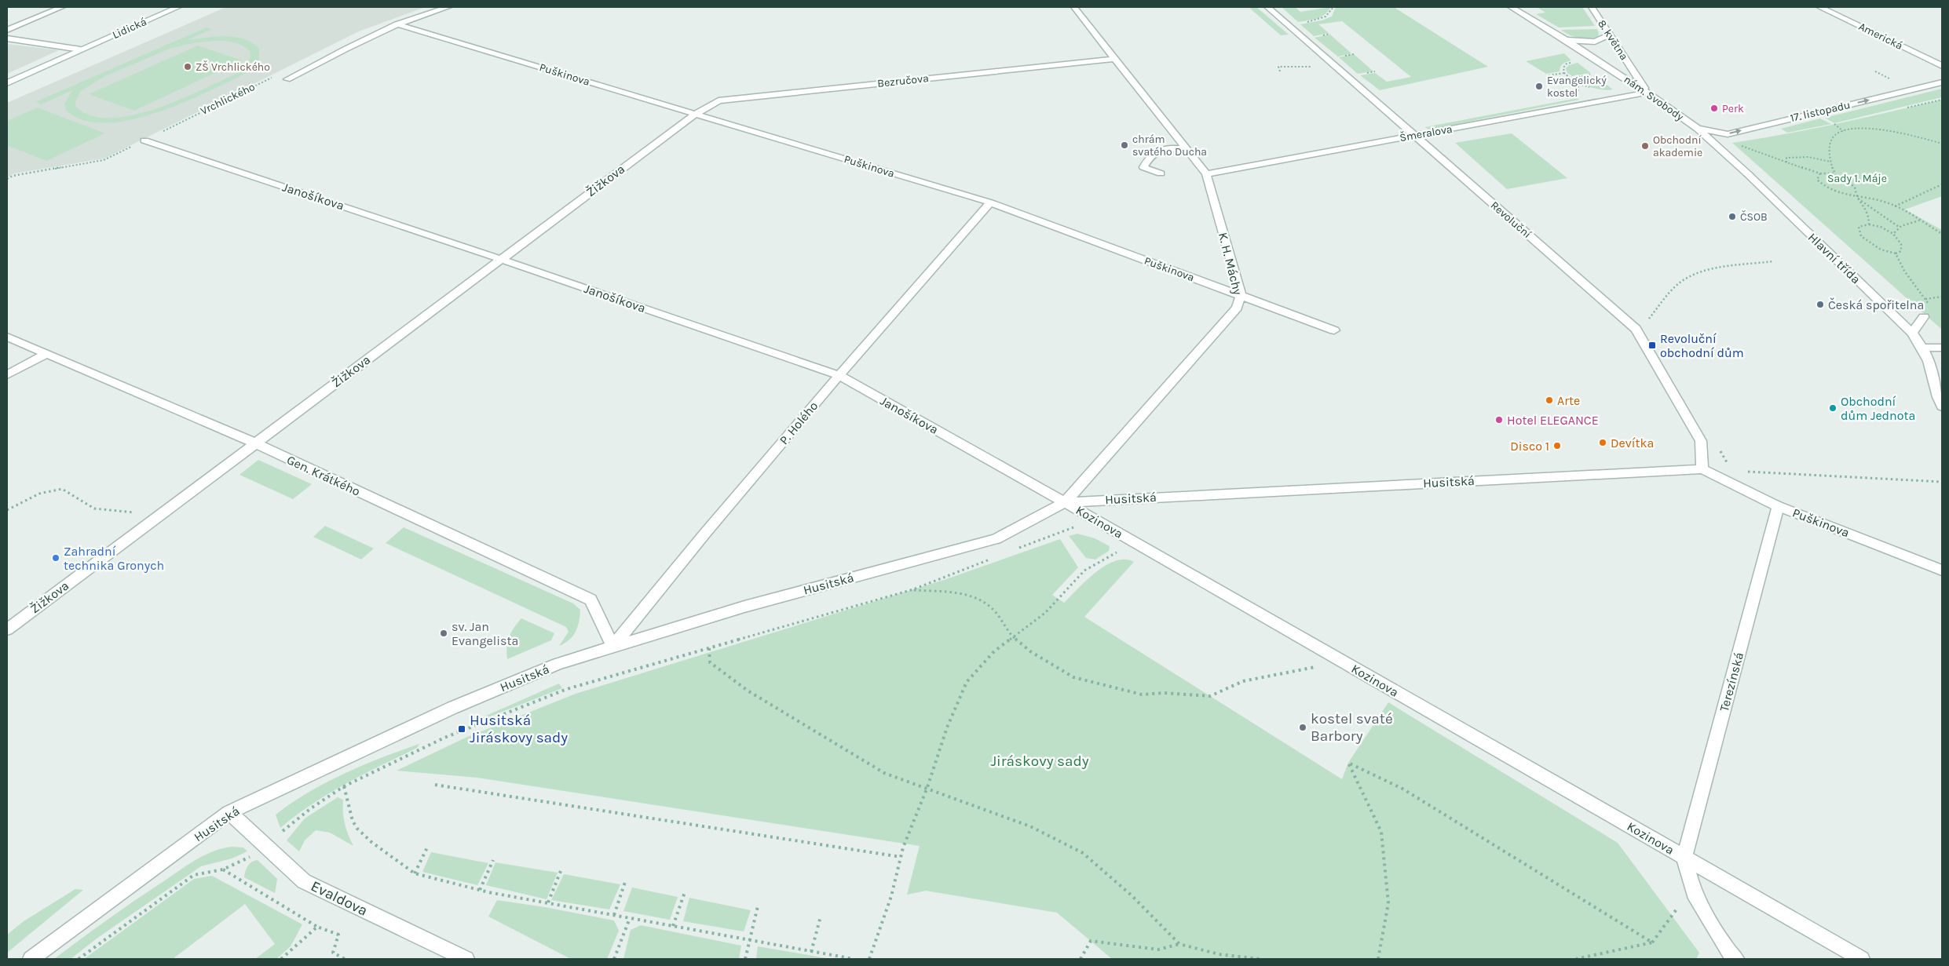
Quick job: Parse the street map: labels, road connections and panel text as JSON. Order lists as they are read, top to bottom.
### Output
{
  "streets": {
    "street": [
      "Lidická",
      "Americká",
      "8. května",
      "Puškinova",
      "Bezručova",
      "nám. Svobody",
      "17. listopadu",
      "Šmeralova",
      "Žižkova",
      "Janošíkova",
      "Revoluční",
      "Hlavní třída",
      "K. H. Máchy",
      "P. Holého",
      "Gen. Krátkého",
      "Husitská",
      "Kozinova",
      "Terezínská",
      "Evaldova"
    ],
    "path": ["Vrchlického"]
  },
  "crossings": [
    ["8. května", "nám. Svobody"],
    ["8. května", "Šmeralova"],
    ["Puškinova", "Bezručova"],
    ["Puškinova", "Žižkova"],
    ["Puškinova", "Revoluční"],
    ["Puškinova", "K. H. Máchy"],
    ["Puškinova", "P. Holého"],
    ["Puškinova", "Husitská"],
    ["Puškinova", "Terezínská"],
    ["Bezručova", "Žižkova"],
    ["Bezručova", "K. H. Máchy"],
    ["nám. Svobody", "17. listopadu"],
    ["nám. Svobody", "Šmeralova"],
    ["nám. Svobody", "Hlavní třída"],
    ["Vrchlického", "Janošíkova"],
    ["17. listopadu", "Hlavní třída"],
    ["Šmeralova", "Revoluční"],
    ["Šmeralova", "K. H. Máchy"],
    ["Žižkova", "Janošíkova"],
    ["Žižkova", "Gen. Krátkého"],
    ["Janošíkova", "K. H. Máchy"],
    ["Janošíkova", "P. Holého"],
    ["Janošíkova", "Husitská"],
    ["Janošíkova", "Kozinova"],
    ["Revoluční", "Husitská"],
    ["K. H. Máchy", "Husitská"],
    ["K. H. Máchy", "Kozinova"],
    ["P. Holého", "Gen. Krátkého"],
    ["P. Holého", "Husitská"],
    ["Gen. Krátkého", "Husitská"],
    ["Husitská", "Kozinova"],
    ["Husitská", "Evaldova"],
    ["Kozinova", "Terezínská"]
  ],
  "one_way": ["17. listopadu"],
  "parks": ["Sady 1. Máje", "Jiráskovy sady"],
  "places": {
    "other": [
      "ZŠ Vrchlického",
      "Evangelický kostel",
      "Perk",
      "chrám svatého Ducha",
      "Obchodní akademie",
      "ČSOB",
      "Česká spořitelna",
      "Arte",
      "Obchodní dům Jednota",
      "Hotel ELEGANCE",
      "Devítka",
      "Disco 1",
      "Zahradní technika Gronych",
      "sv. Jan Evangelista",
      "kostel svaté Barbory"
    ],
    "transit": ["Revoluční obchodní dům", "Husitská Jiráskovy sady"]
  }
}
